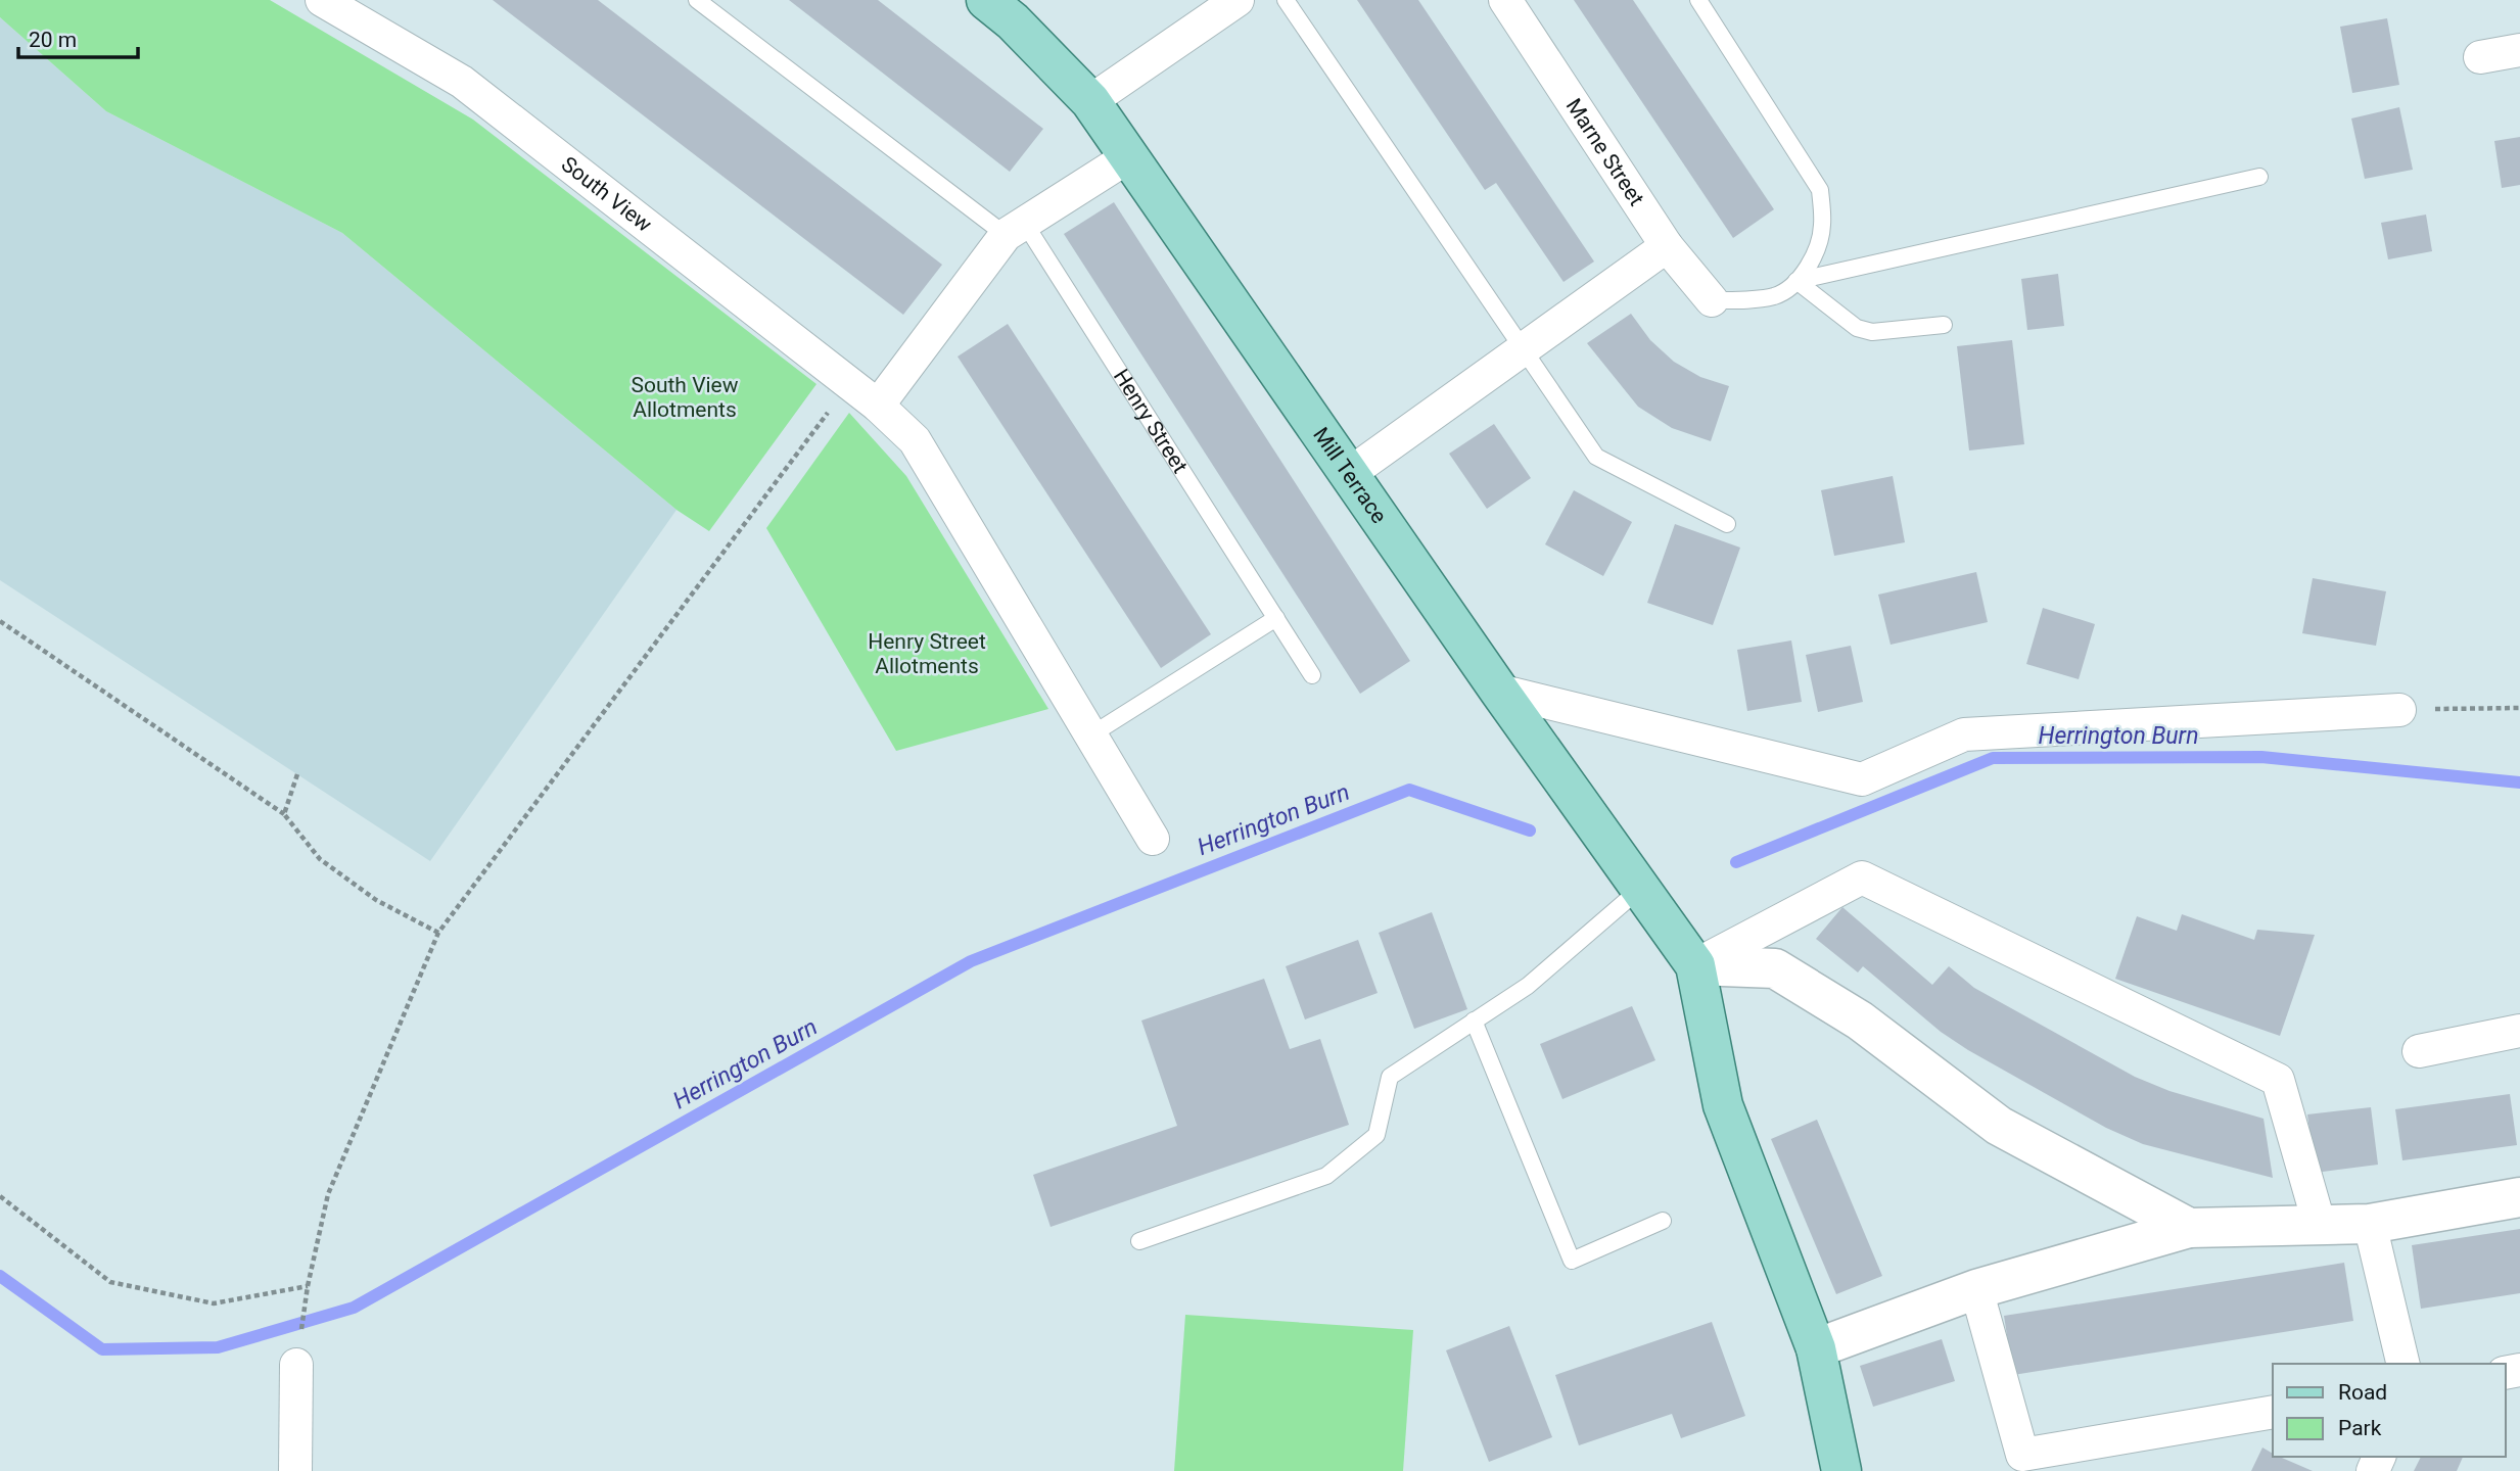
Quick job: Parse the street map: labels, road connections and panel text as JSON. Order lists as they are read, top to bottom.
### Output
{
  "streets": {
    "main road": ["Mill Terrace"],
    "street": ["Marne Street", "South View"],
    "lane": ["Henry Street"]
  },
  "water": ["Herrington Burn"],
  "parks": ["South View Allotments", "Henry Street Allotments"],
  "legend": ["Road", "Park"],
  "scale_bar": "20 m"
}
